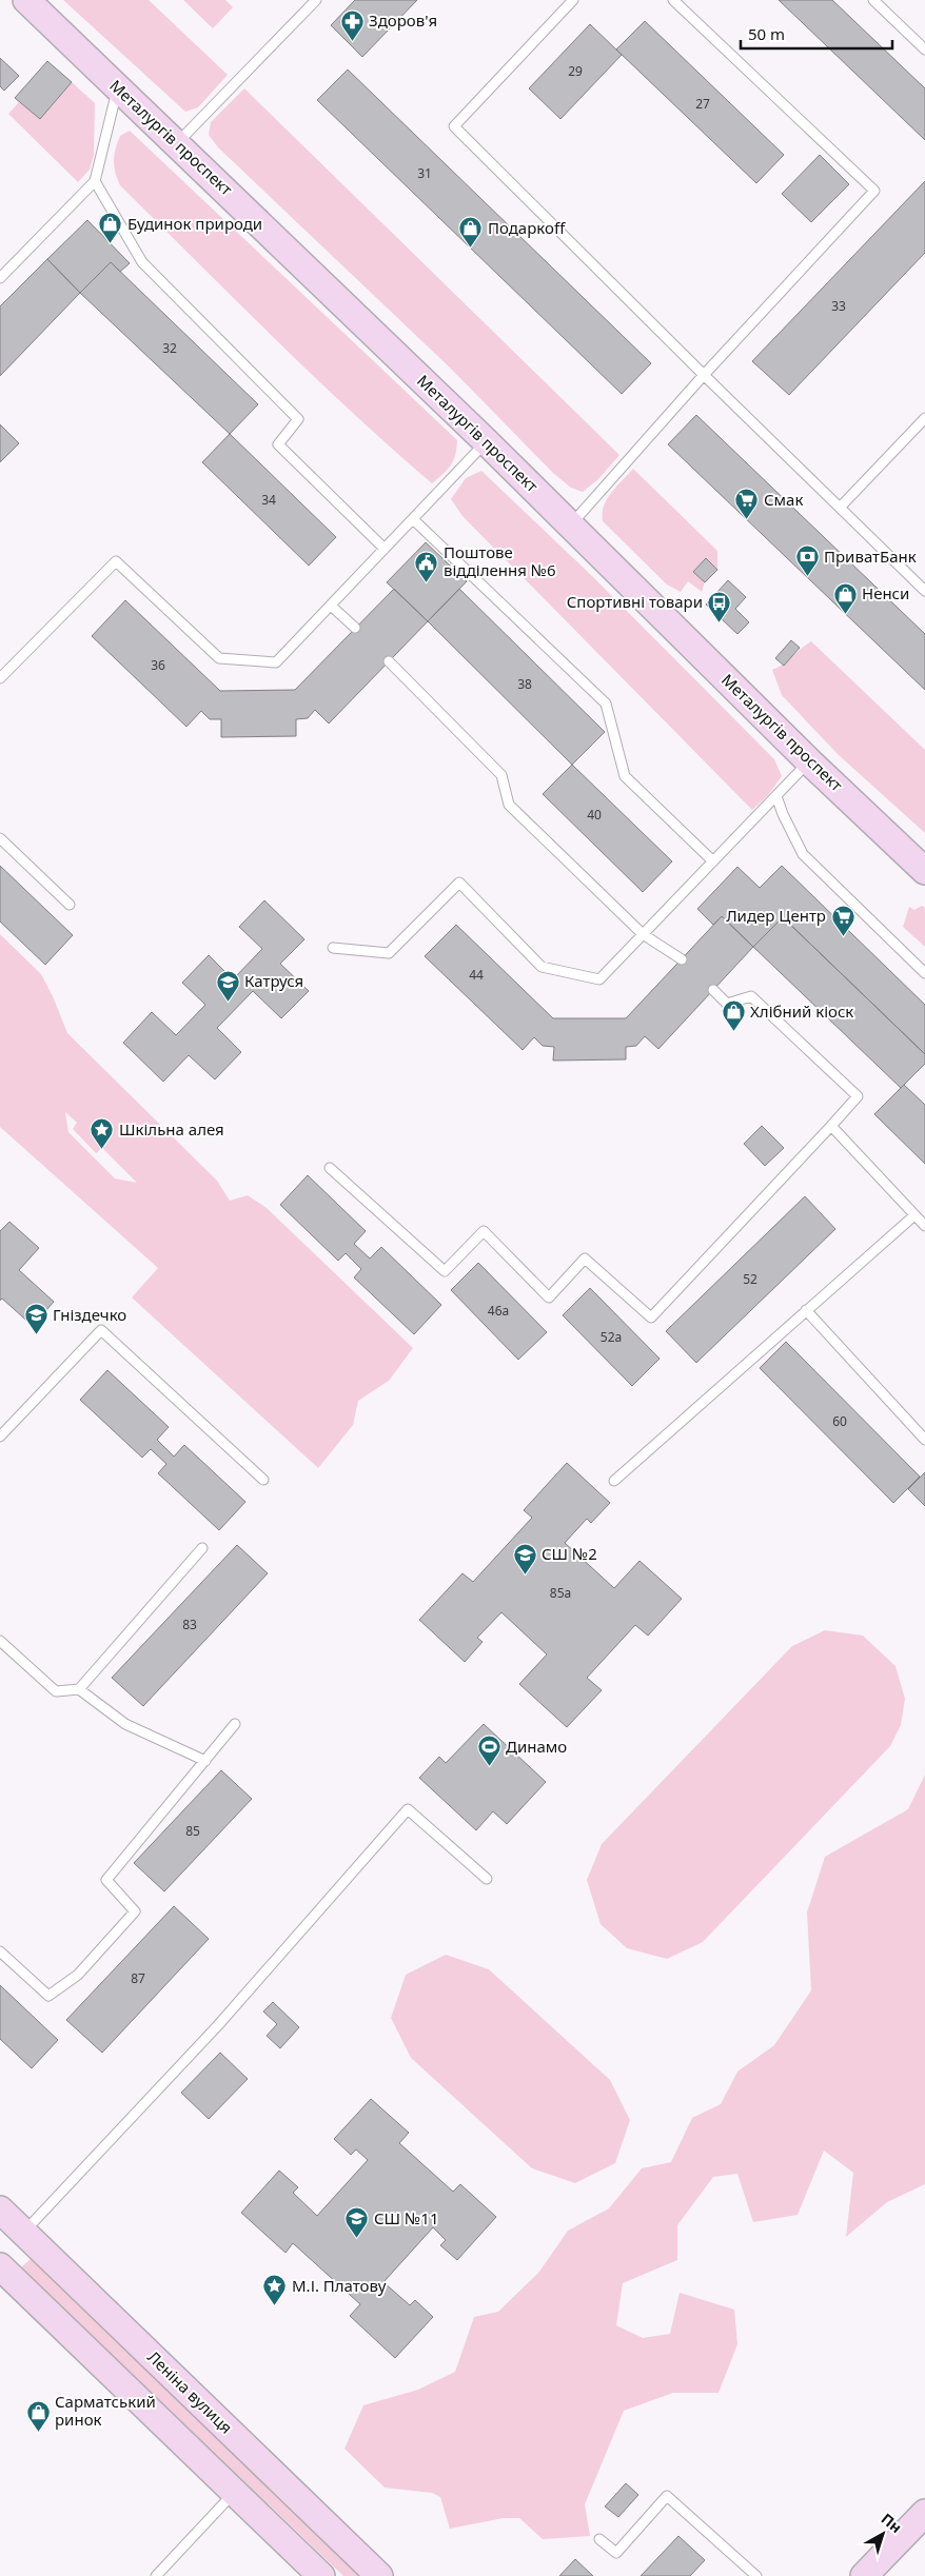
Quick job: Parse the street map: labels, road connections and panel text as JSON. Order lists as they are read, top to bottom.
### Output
{
  "streets": {
    "street": ["Металургів проспект", "Леніна вулиця"]
  },
  "places": {
    "pharmacy": ["Здоров'я"],
    "shop": [
      "Будинок природи",
      "Подаркоff",
      "Ненси",
      "Хлібний кіоск",
      "Сарматський ринок"
    ],
    "supermarket": ["Смак", "Лидер Центр"],
    "bank": ["ПриватБанк"],
    "public building": ["Поштове відділення №6"],
    "bus stop": ["Спортивні товари"],
    "school or university": [
      "Катруся",
      "Гніздечко",
      "СШ №2",
      "СШ №11"
    ],
    "place": ["Шкільна алея", "М.І. Платову"],
    "sports": ["Динамо"]
  },
  "house_numbers": [
    "29",
    "27",
    "31",
    "33",
    "32",
    "34",
    "36",
    "38",
    "40",
    "44",
    "52",
    "46а",
    "52а",
    "60",
    "85а",
    "83",
    "85",
    "87"
  ],
  "scale_bar": "50 m",
  "north": "top right"
}
